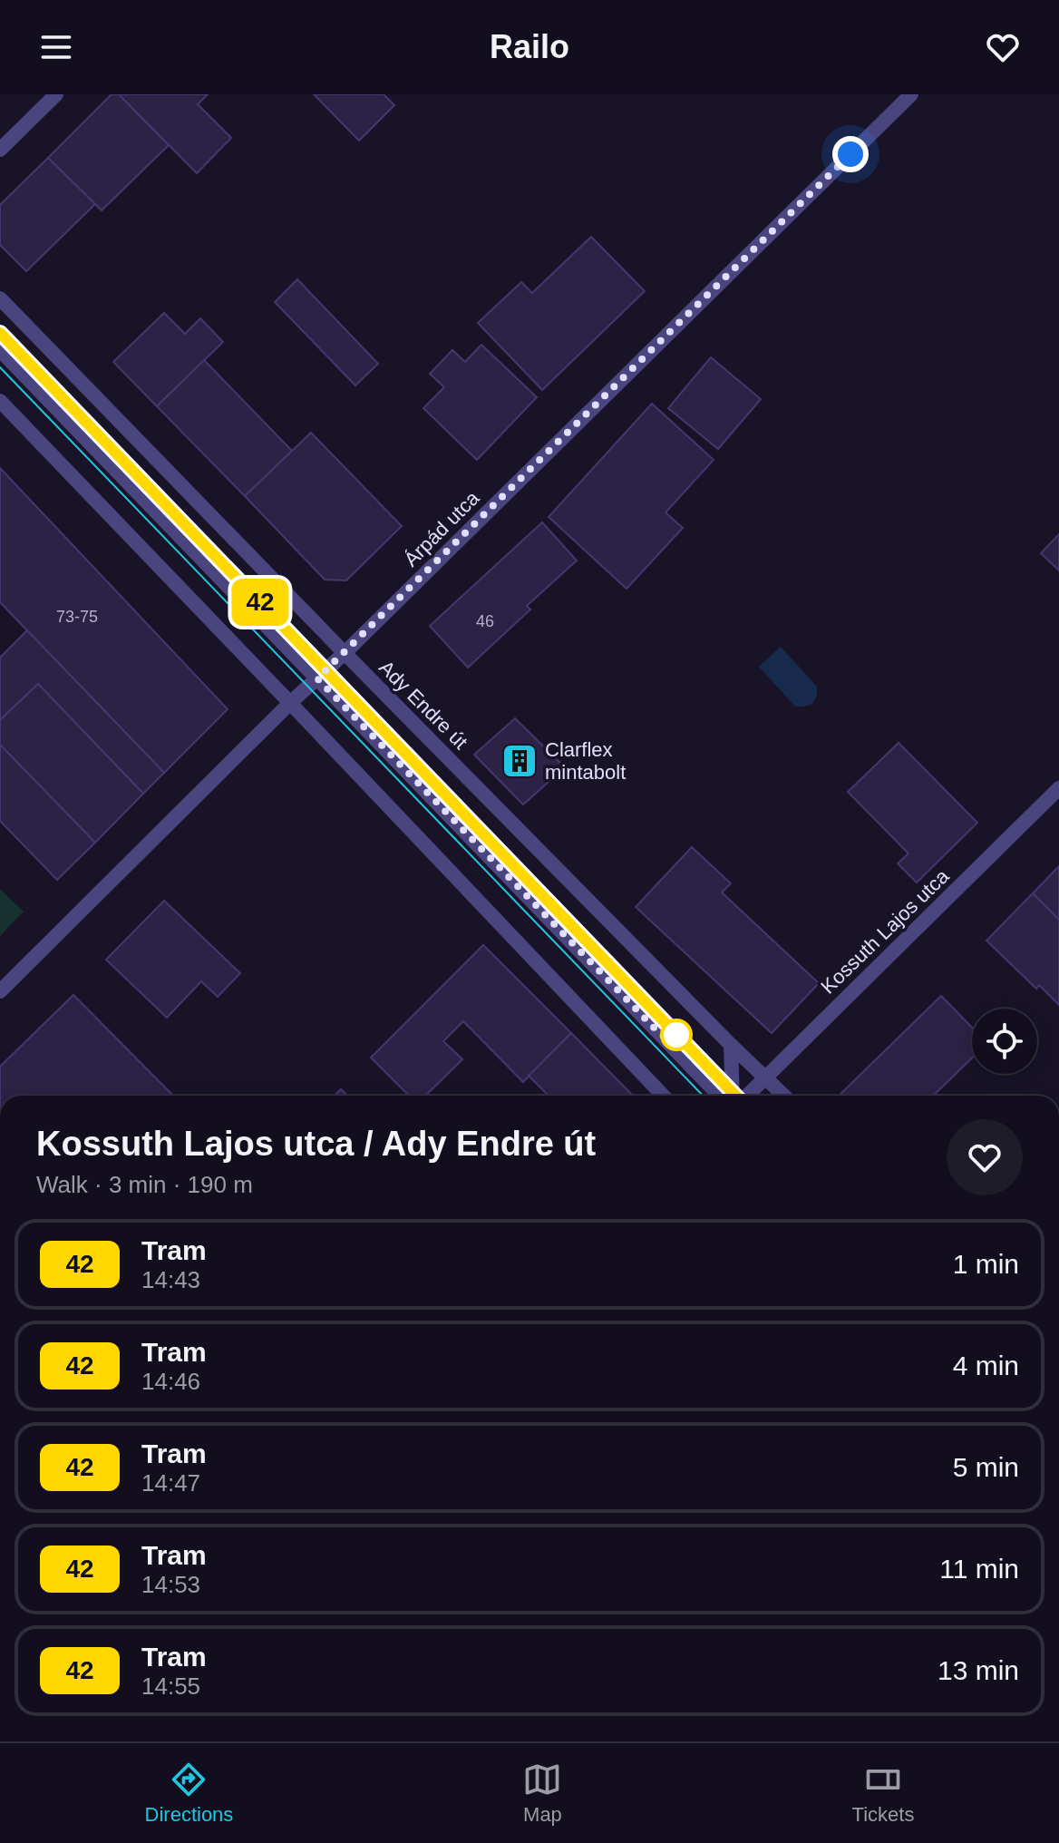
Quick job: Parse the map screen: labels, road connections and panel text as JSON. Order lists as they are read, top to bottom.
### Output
{
  "streets": {
    "street": ["Árpád utca", "Ady Endre út", "Kossuth Lajos utca"]
  },
  "crossings": [
    ["Árpád utca", "Ady Endre út"],
    ["Ady Endre út", "Kossuth Lajos utca"]
  ],
  "places": {
    "building": ["Clarflex mintabolt"]
  },
  "lines": ["tram line 42"],
  "house_numbers": ["73-75", "46"],
  "page": {
    "header": "Railo",
    "on_map": "42",
    "heading": ["Kossuth Lajos utca / Ady Endre út", "Walk · 3 min · 190 m"],
    "list": [
      {
        "mark": "42",
        "name": "Tram",
        "note": "14:43",
        "value": "1 min"
      },
      {
        "mark": "42",
        "name": "Tram",
        "note": "14:46",
        "value": "4 min"
      },
      {
        "mark": "42",
        "name": "Tram",
        "note": "14:47",
        "value": "5 min"
      },
      {
        "mark": "42",
        "name": "Tram",
        "note": "14:53",
        "value": "11 min"
      },
      {
        "mark": "42",
        "name": "Tram",
        "note": "14:55",
        "value": "13 min"
      }
    ],
    "tabs": ["Directions", "Map", "Tickets"]
  }
}
